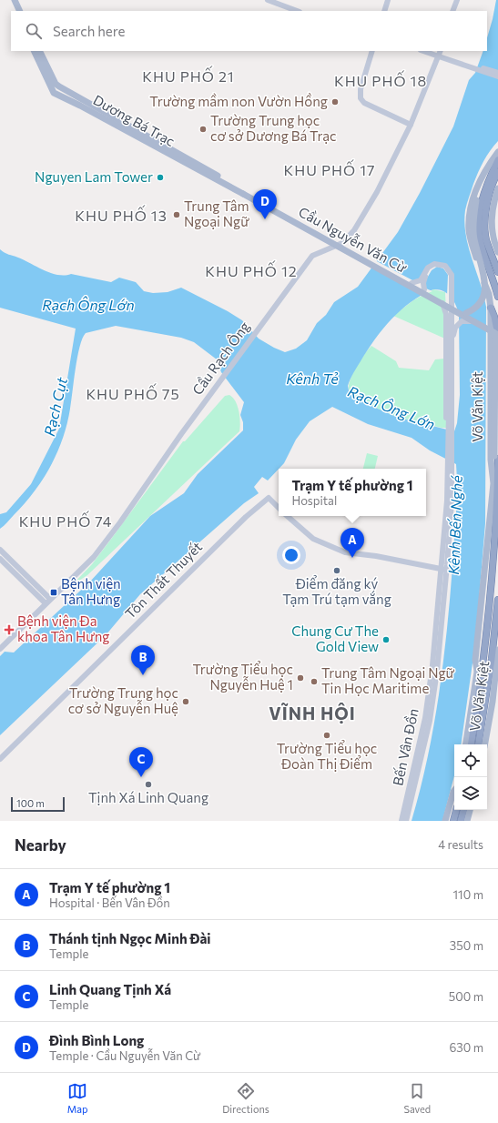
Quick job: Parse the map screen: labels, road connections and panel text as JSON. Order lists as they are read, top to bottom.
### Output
{
  "streets": {
    "highway": ["Võ Văn Kiệt"],
    "main road": [
      "Dương Bá Trạc",
      "Cầu Nguyễn Văn Cừ",
      "Cầu Rạch Ông",
      "Tôn Thất Thuyết",
      "Bến Vân Đồn"
    ]
  },
  "crossings": [
    ["Dương Bá Trạc", "Cầu Nguyễn Văn Cừ"],
    ["Cầu Nguyễn Văn Cừ", "Bến Vân Đồn"]
  ],
  "districts": [
    "KHU PHỐ 21",
    "KHU PHỐ 18",
    "KHU PHỐ 17",
    "KHU PHỐ 13",
    "KHU PHỐ 12",
    "KHU PHỐ 75",
    "KHU PHỐ 74",
    "VĨNH HỘI"
  ],
  "water": [
    "Rạch Ông Lớn",
    "Kênh Tẻ",
    "Rạch Cụt",
    "Kênh Bến Nghé"
  ],
  "places": {
    "other": [
      "Trường mầm non Vườn Hồng",
      "Trường Trung học cơ sở Dương Bá Trạc",
      "Nguyen Lam Tower",
      "Trung Tâm Ngoại Ngữ",
      "Điểm đăng ký Tạm Trú tạm vắng",
      "Chung Cư The Gold View",
      "Trường Tiểu học Nguyễn Huệ 1",
      "Trung Tâm Ngoại Ngữ Tin Học Maritime",
      "Trường Trung học cơ sở Nguyễn Huệ",
      "Trường Tiểu học Đoàn Thị Điểm",
      "Tịnh Xá Linh Quang"
    ],
    "transit": ["Bệnh viện Tân Hưng"],
    "health": ["Bệnh viện Đa khoa Tân Hưng"]
  },
  "scale_bar": "100 m",
  "page": {
    "search": "Search here",
    "pins": [
      "D",
      "A",
      "B",
      "C"
    ],
    "popup": ["Trạm Y tế phường 1", "Hospital"],
    "scale": "100 m",
    "heading": ["Nearby", "4 results"],
    "list": [
      {
        "mark": "A",
        "name": "Trạm Y tế phường 1",
        "note": "Hospital · Bến Vân Đồn",
        "value": "110 m"
      },
      {
        "mark": "B",
        "name": "Thánh tịnh Ngọc Minh Đài",
        "note": "Temple",
        "value": "350 m"
      },
      {
        "mark": "C",
        "name": "Linh Quang Tịnh Xá",
        "note": "Temple",
        "value": "500 m"
      },
      {
        "mark": "D",
        "name": "Đình Bình Long",
        "note": "Temple · Cầu Nguyễn Văn Cừ",
        "value": "630 m"
      }
    ],
    "nav": ["Map", "Directions", "Saved"]
  }
}
